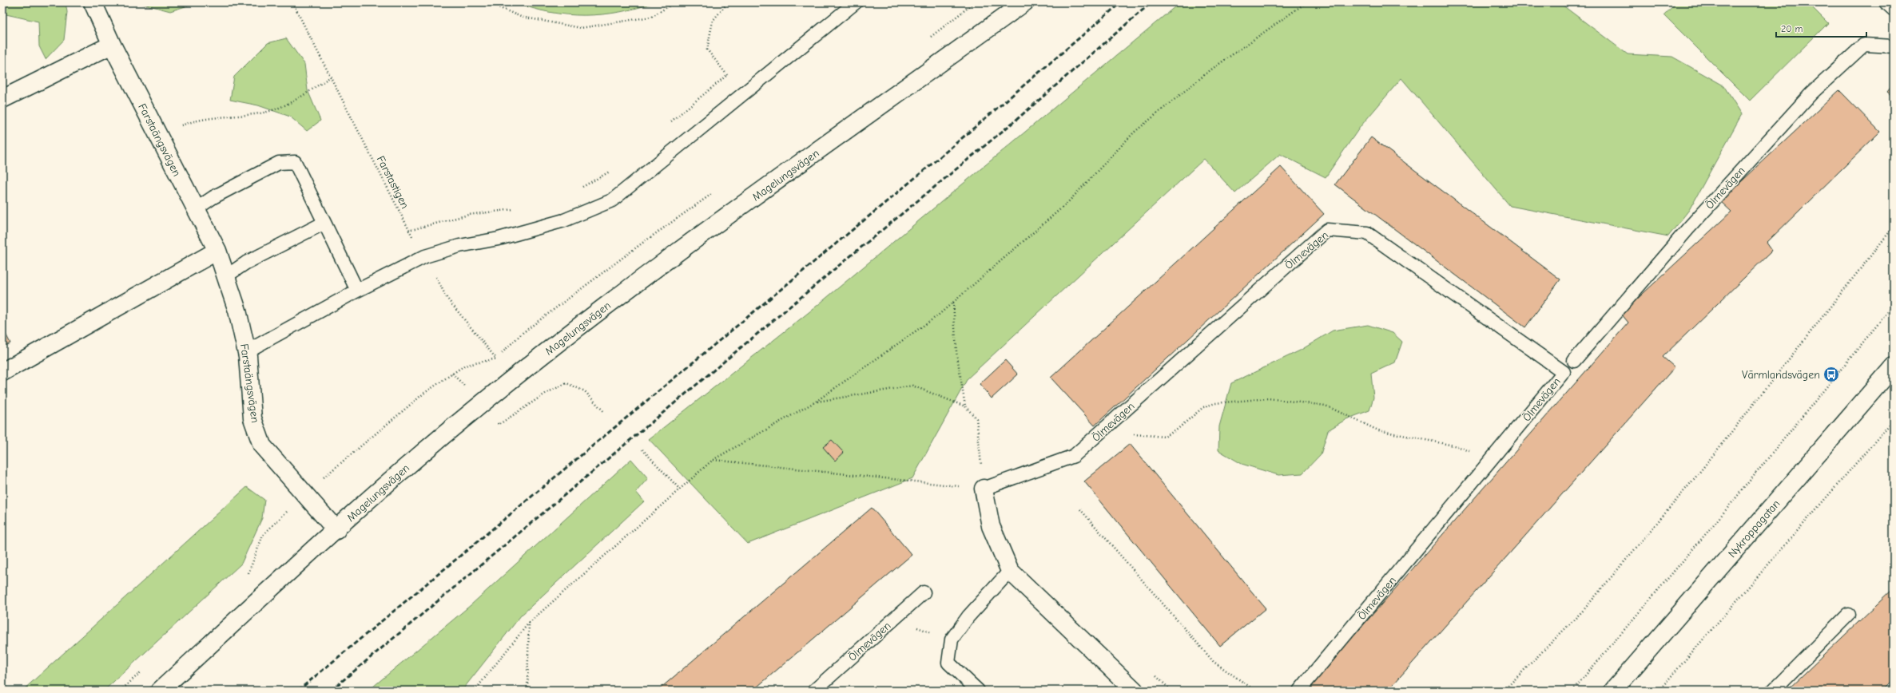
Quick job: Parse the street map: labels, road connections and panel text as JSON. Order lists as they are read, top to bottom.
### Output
{
  "streets": {
    "street": ["Farstaängsvägen", "Magelungsvägen", "Nykroppagatan"],
    "lane": ["Ölmevägen"],
    "path": ["Farstastigen"]
  },
  "crossings": [
    ["Farstaängsvägen", "Magelungsvägen"]
  ],
  "places": {
    "bus stop": ["Värmlandsvägen"]
  },
  "scale_bar": "20 m"
}
